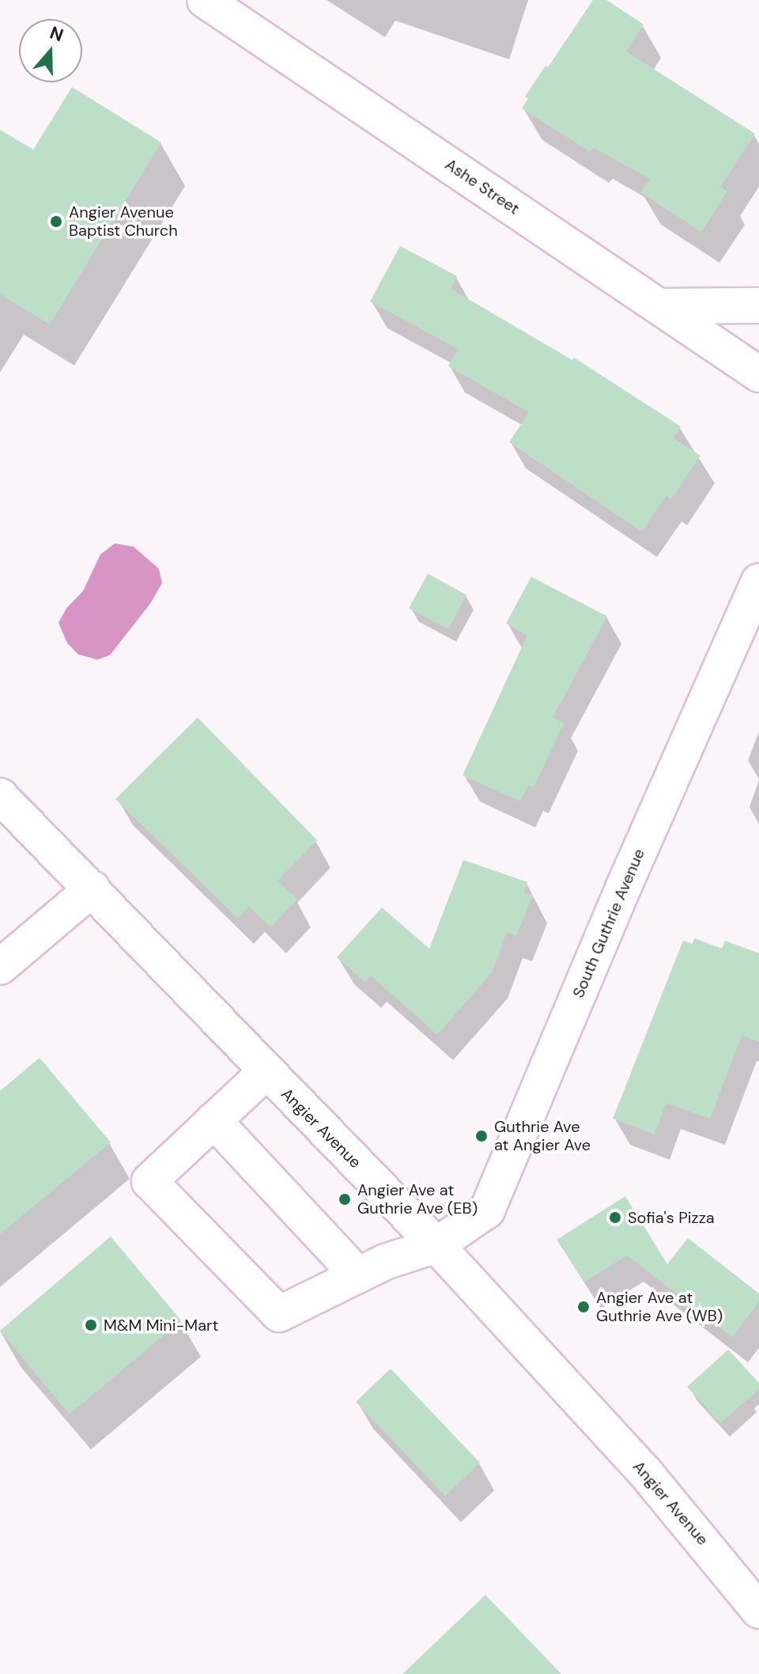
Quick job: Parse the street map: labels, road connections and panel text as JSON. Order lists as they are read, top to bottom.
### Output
{
  "streets": {
    "street": ["Ashe Street", "South Guthrie Avenue", "Angier Avenue"]
  },
  "crossings": [
    ["South Guthrie Avenue", "Angier Avenue"]
  ],
  "places": [
    "Angier Avenue Baptist Church",
    "Guthrie Ave at Angier Ave",
    "Angier Ave at Guthrie Ave (EB)",
    "Sofia's Pizza",
    "Angier Ave at Guthrie Ave (WB)",
    "M&M Mini-Mart"
  ],
  "north": "top"
}
